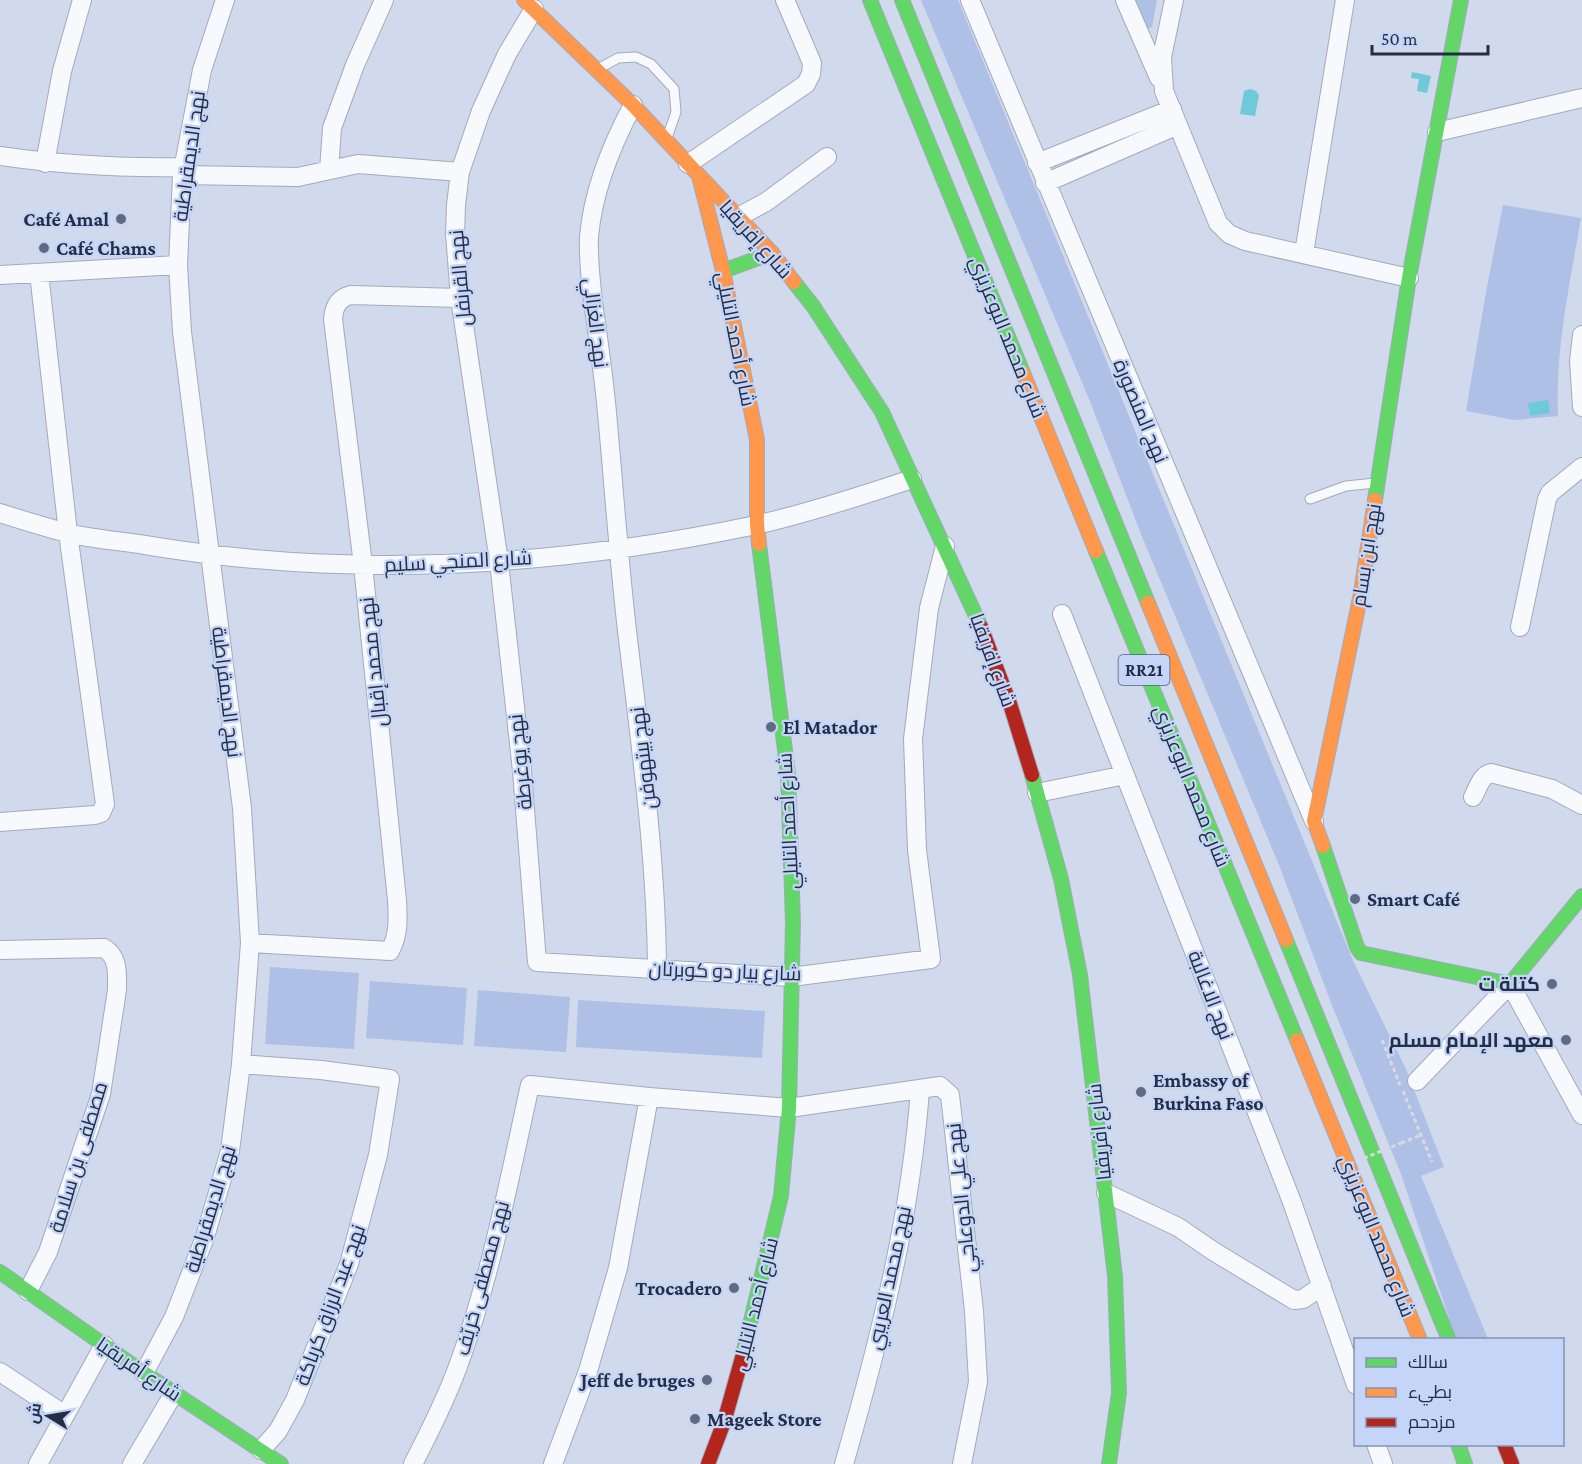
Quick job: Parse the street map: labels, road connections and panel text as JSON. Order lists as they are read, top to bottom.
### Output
{
  "streets": {
    "main road": [
      "شارع إفريقيا",
      "شارع محمد البوعزيزي",
      "شارع أحمد التليلي",
      "نهج ابن بسام",
      "RR21",
      "شارع أفريقيا"
    ],
    "street": [
      "نهج الديمقراطية",
      "نهج القرنفل",
      "نهج الغزالي",
      "نهج المنصورة",
      "شارع المنجي سليم",
      "نهج محمد إقبال",
      "نهج بيتهوفن",
      "نهج يوغرطة",
      "شارع بيار دو كوبرتان",
      "نهج الاغالبة",
      "مصطفى بن سلامة",
      "نهج علي الدوعاجي",
      "نهج مصطفى خريّف",
      "نهج محمد العريبي",
      "نهج عبد الرزاق كرباكة"
    ]
  },
  "crossings": [
    ["نهج الديمقراطية", "شارع المنجي سليم"],
    ["نهج الديمقراطية", "شارع أفريقيا"],
    ["شارع إفريقيا", "نهج القرنفل"],
    ["شارع إفريقيا", "نهج الغزالي"],
    ["شارع إفريقيا", "شارع أحمد التليلي"],
    ["شارع إفريقيا", "شارع المنجي سليم"],
    ["شارع إفريقيا", "شارع بيار دو كوبرتان"],
    ["نهج القرنفل", "شارع المنجي سليم"],
    ["نهج القرنفل", "نهج محمد إقبال"],
    ["نهج القرنفل", "نهج يوغرطة"],
    ["نهج الغزالي", "شارع المنجي سليم"],
    ["نهج الغزالي", "نهج بيتهوفن"],
    ["شارع أحمد التليلي", "شارع المنجي سليم"],
    ["شارع أحمد التليلي", "شارع بيار دو كوبرتان"],
    ["نهج المنصورة", "نهج ابن بسام"],
    ["شارع المنجي سليم", "نهج محمد إقبال"],
    ["شارع المنجي سليم", "نهج بيتهوفن"],
    ["شارع المنجي سليم", "نهج يوغرطة"],
    ["نهج بيتهوفن", "شارع بيار دو كوبرتان"],
    ["نهج يوغرطة", "شارع بيار دو كوبرتان"],
    ["مصطفى بن سلامة", "شارع أفريقيا"],
    ["نهج عبد الرزاق كرباكة", "شارع أفريقيا"]
  ],
  "places": [
    "Café Amal",
    "Café Chams",
    "El Matador",
    "Smart Café",
    "كتلة ت",
    "معهد الإمام مسلم",
    "Embassy of Burkina Faso",
    "Trocadero",
    "Jeff de bruges",
    "Mageek Store"
  ],
  "legend": ["سالك", "بطيء", "مزدحم"],
  "scale_bar": "50 m",
  "north": "left"
}
